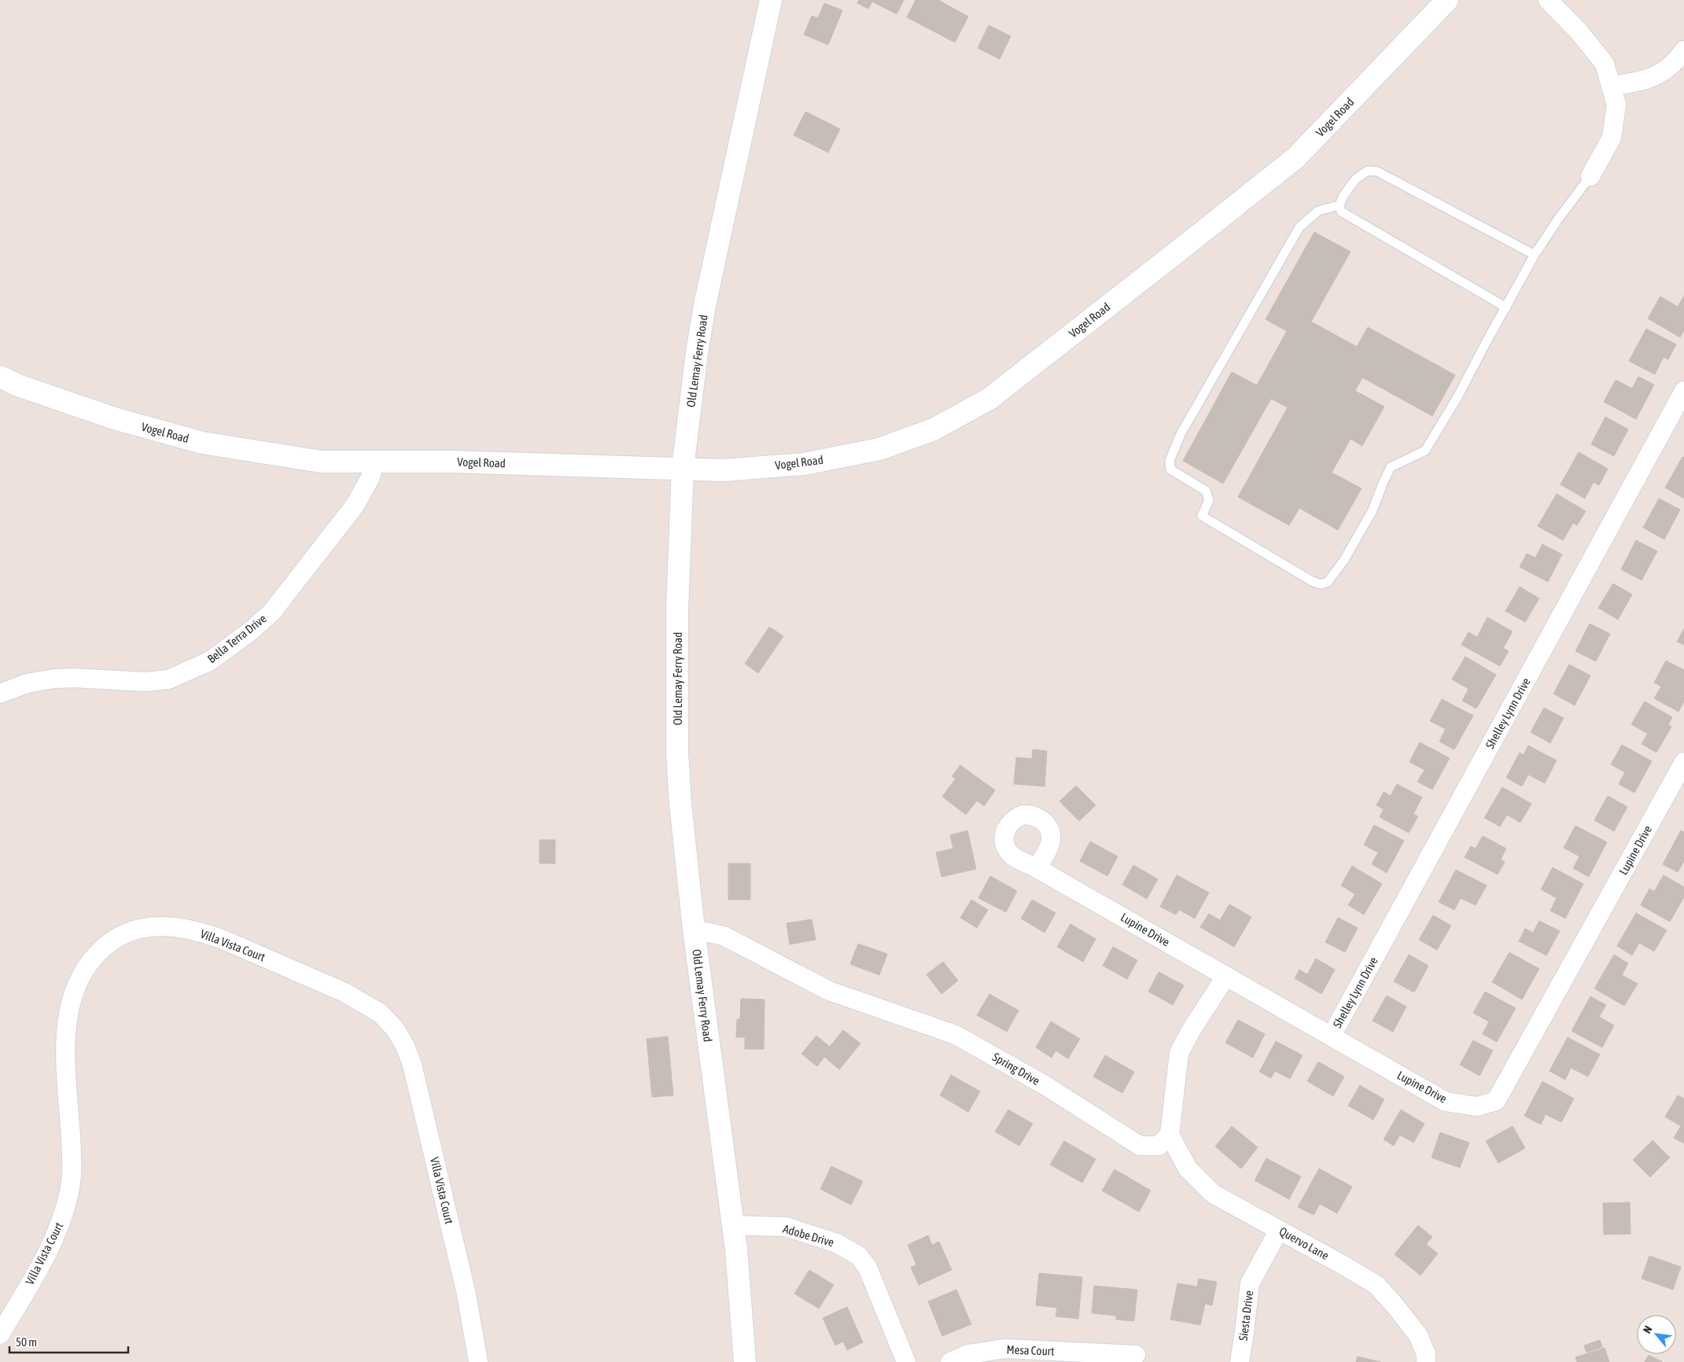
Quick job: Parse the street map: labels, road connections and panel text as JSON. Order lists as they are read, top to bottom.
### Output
{
  "streets": {
    "main road": ["Vogel Road", "Old Lemay Ferry Road"],
    "street": [
      "Bella Terra Drive",
      "Shelley Lynn Drive",
      "Lupine Drive",
      "Villa Vista Court",
      "Spring Drive",
      "Adobe Drive",
      "Quervo Lane",
      "Siesta Drive",
      "Mesa Court"
    ]
  },
  "crossings": [
    ["Vogel Road", "Old Lemay Ferry Road"],
    ["Vogel Road", "Bella Terra Drive"],
    ["Old Lemay Ferry Road", "Spring Drive"],
    ["Old Lemay Ferry Road", "Adobe Drive"],
    ["Shelley Lynn Drive", "Lupine Drive"],
    ["Spring Drive", "Quervo Lane"],
    ["Quervo Lane", "Siesta Drive"]
  ],
  "scale_bar": "50 m",
  "north": "top left"
}
